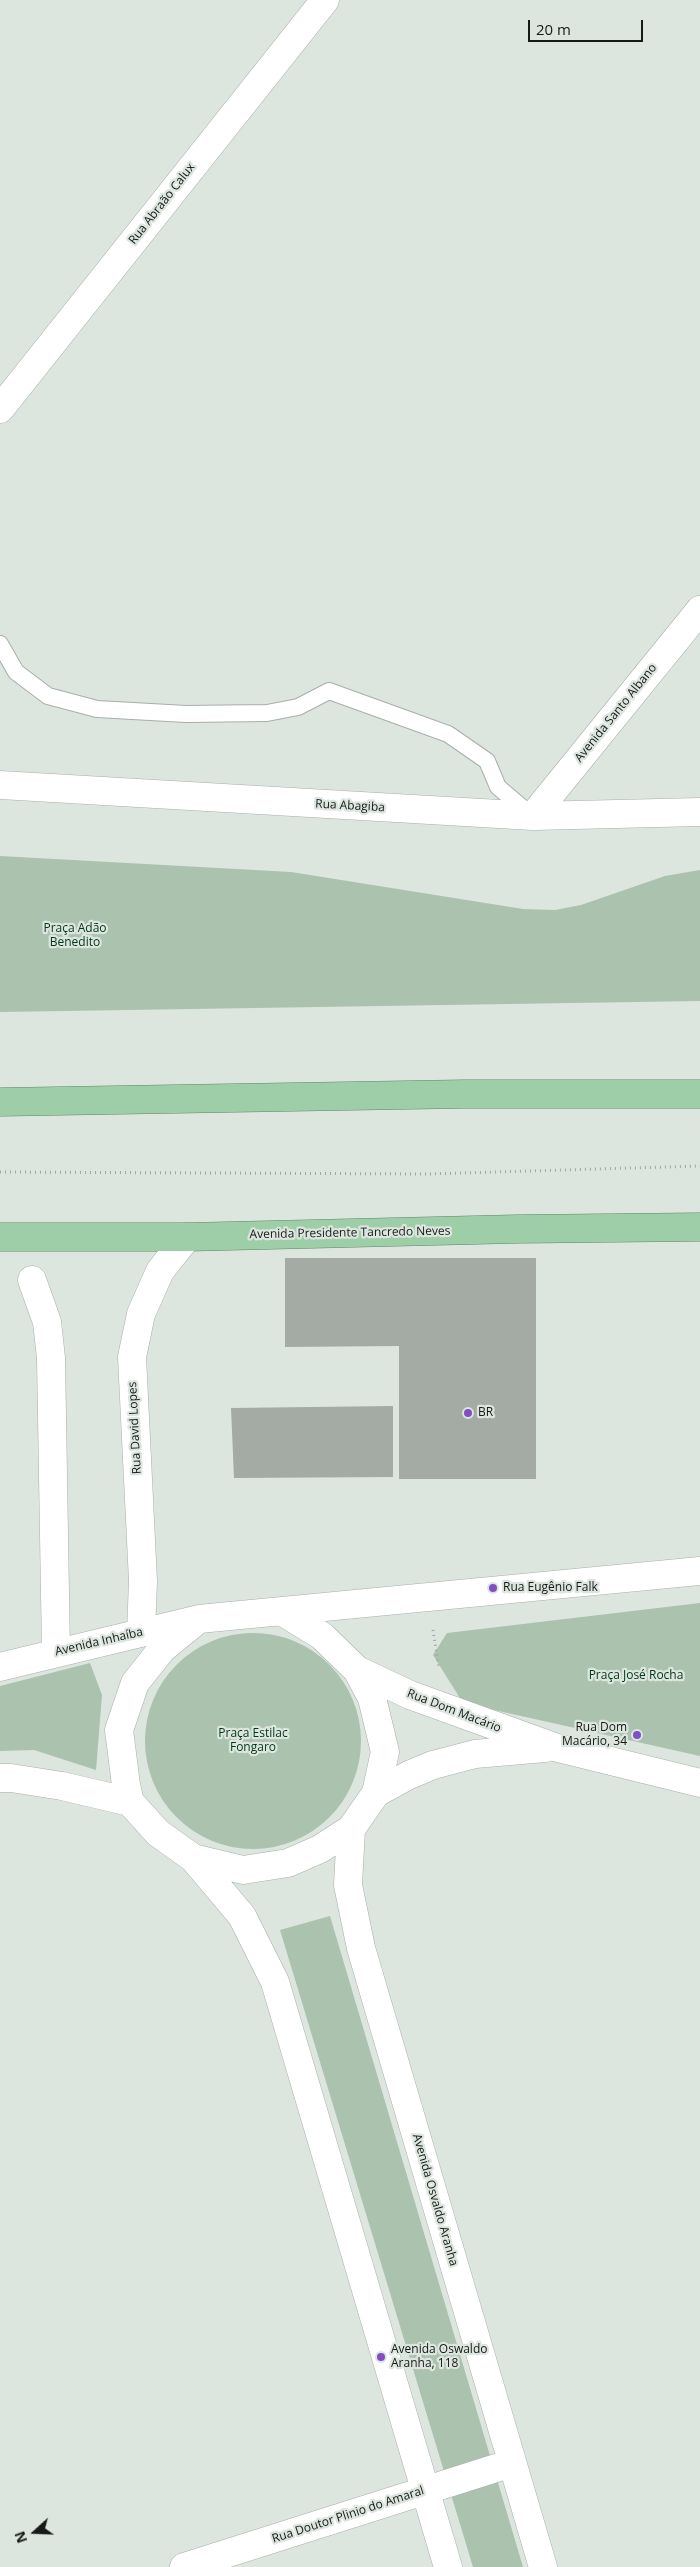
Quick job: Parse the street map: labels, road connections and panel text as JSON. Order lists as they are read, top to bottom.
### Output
{
  "streets": {
    "highway": ["Avenida Presidente Tancredo Neves"],
    "street": [
      "Rua Abraão Calux",
      "Avenida Santo Albano",
      "Rua Abagiba",
      "Rua David Lopes",
      "Avenida Inhaíba",
      "Rua Dom Macário",
      "Avenida Osvaldo Aranha",
      "Rua Doutor Plinio do Amaral"
    ]
  },
  "crossings": [
    ["Avenida Santo Albano", "Rua Abagiba"],
    ["Avenida Presidente Tancredo Neves", "Rua David Lopes"],
    ["Rua David Lopes", "Avenida Inhaíba"],
    ["Avenida Osvaldo Aranha", "Rua Doutor Plinio do Amaral"]
  ],
  "parks": ["Praça Adão Benedito", "Praça José Rocha", "Praça Estilac Fongaro"],
  "places": [
    "BR",
    "Rua Eugênio Falk",
    "Rua Dom Macário, 34",
    "Avenida Oswaldo Aranha, 118"
  ],
  "scale_bar": "20 m",
  "north": "left"
}
